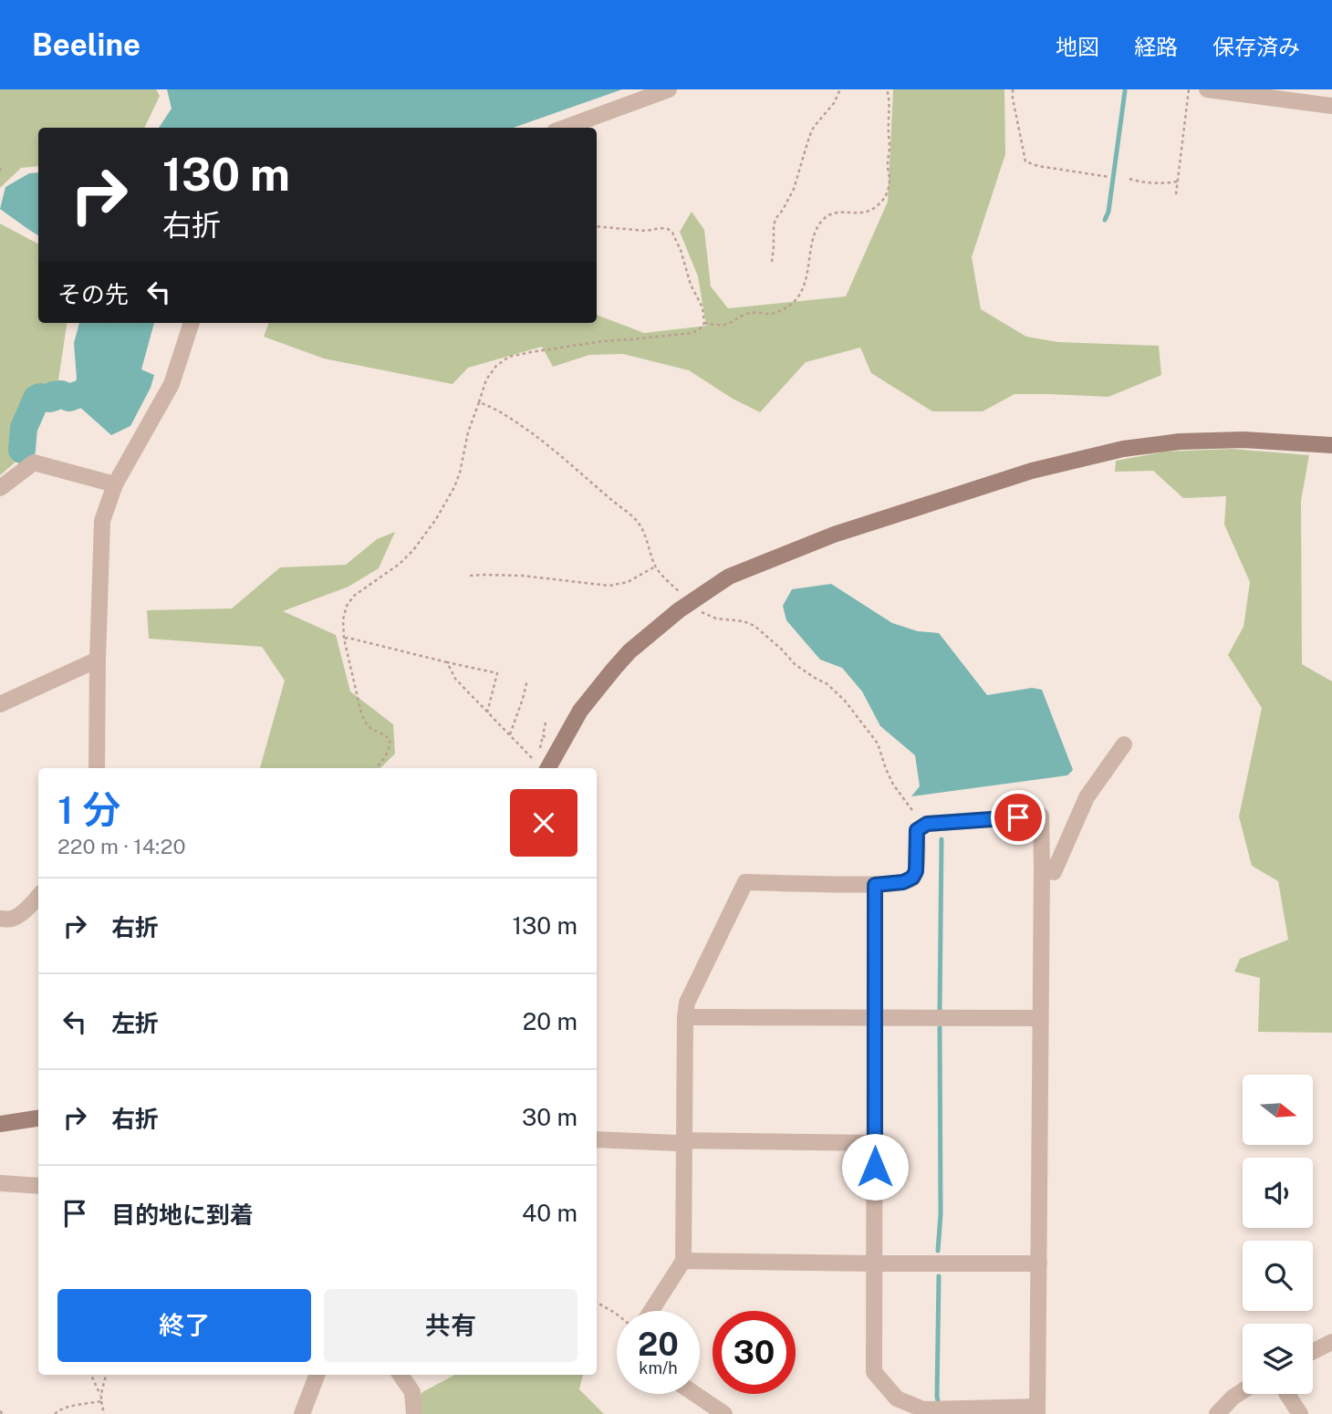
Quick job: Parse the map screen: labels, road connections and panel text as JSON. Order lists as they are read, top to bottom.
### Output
{
  "north": "right",
  "page": {
    "header": "Beeline",
    "nav": ["地図", "経路", "保存済み"],
    "turn": ["130 m", "右折"],
    "then": "その先",
    "heading": ["1 分", "220 m · 14:20"],
    "list": [
      {
        "name": "右折",
        "value": "130 m"
      },
      {
        "name": "左折",
        "value": "20 m"
      },
      {
        "name": "右折",
        "value": "30 m"
      },
      {
        "name": "目的地に到着",
        "value": "40 m"
      }
    ],
    "buttons": ["終了", "共有"],
    "speed": "20 km/h",
    "limit": "30"
  }
}
